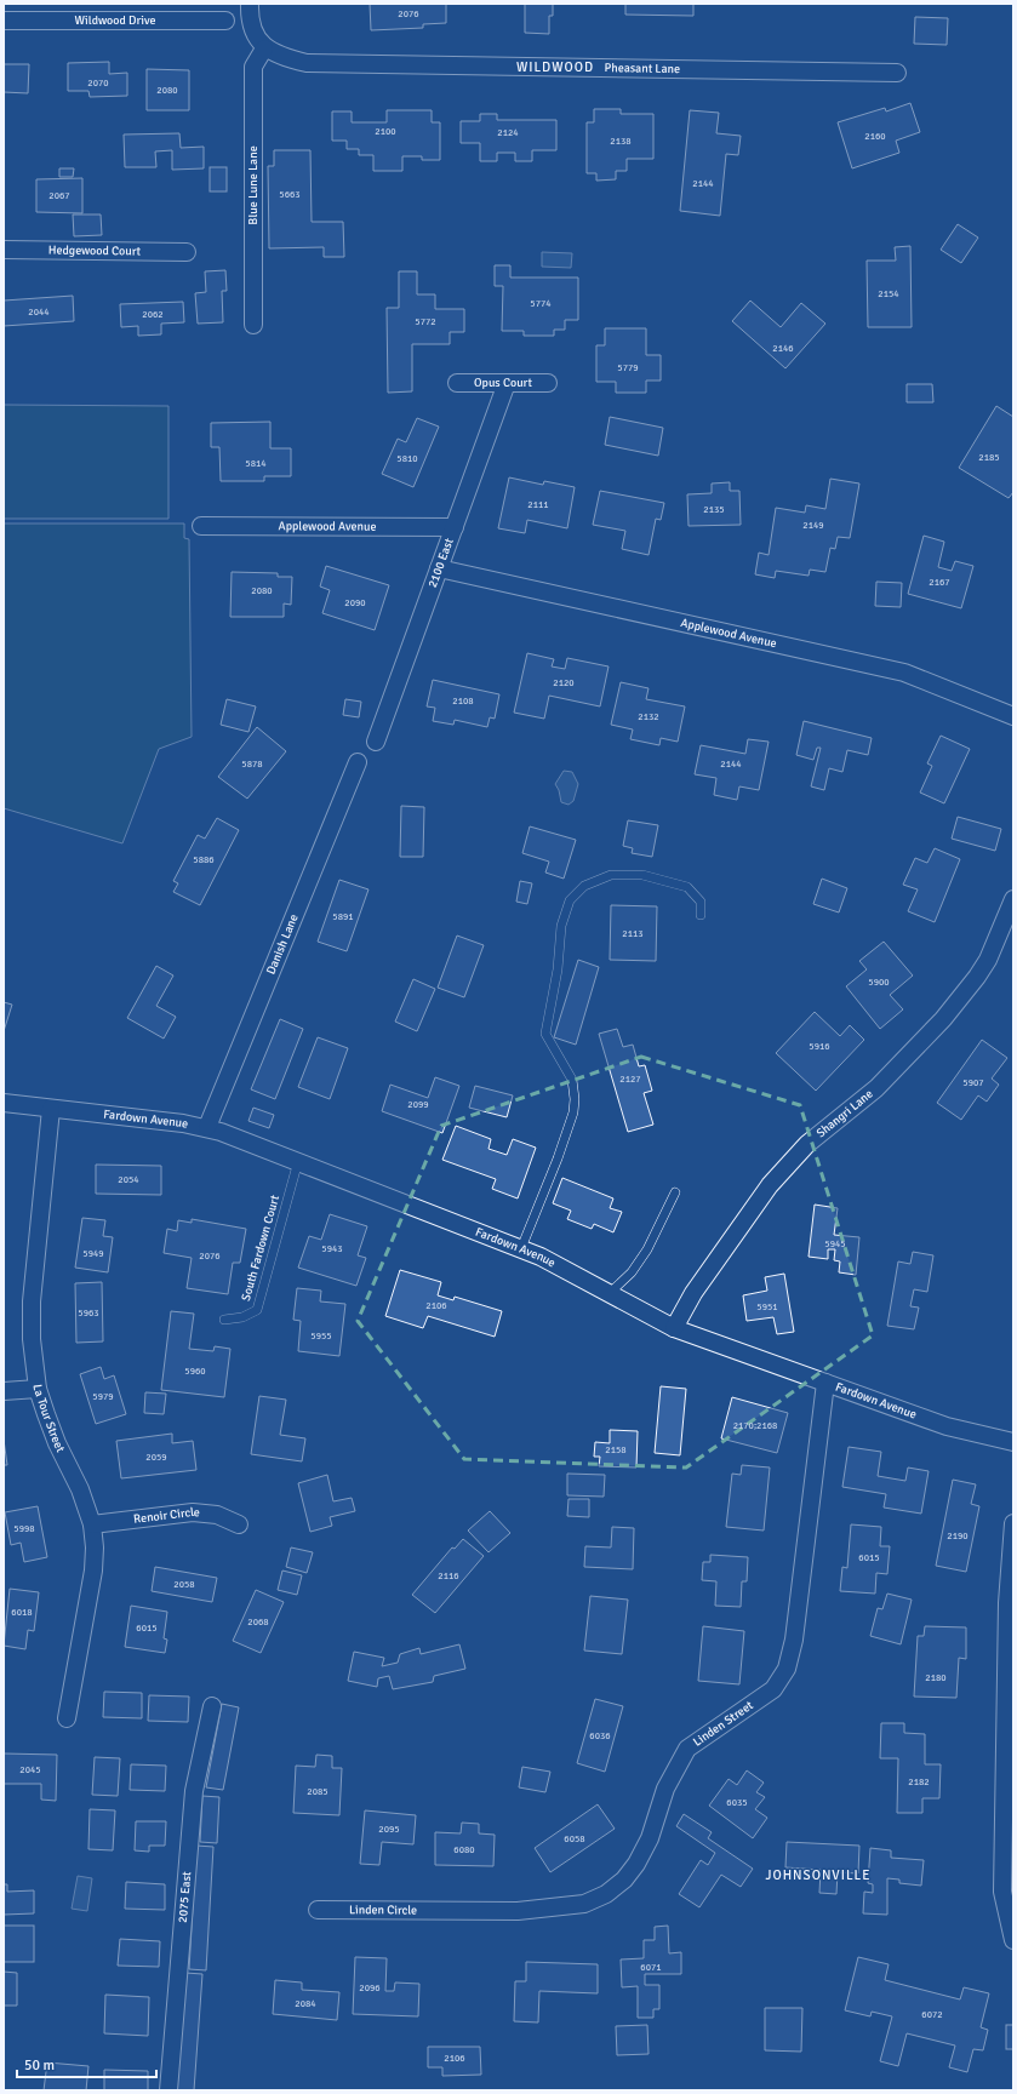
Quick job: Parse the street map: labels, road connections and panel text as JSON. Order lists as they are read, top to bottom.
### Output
{
  "streets": {
    "street": [
      "Wildwood Drive",
      "Pheasant Lane",
      "Blue Lune Lane",
      "Hedgewood Court",
      "Opus Court",
      "Applewood Avenue",
      "2100 East",
      "Danish Lane",
      "Shangri Lane",
      "Fardown Avenue",
      "La Tour Street",
      "Renoir Circle",
      "Linden Street",
      "2075 East",
      "Linden Circle"
    ],
    "lane": ["South Fardown Court"]
  },
  "crossings": [
    ["Pheasant Lane", "Blue Lune Lane"],
    ["Opus Court", "2100 East"],
    ["Applewood Avenue", "2100 East"],
    ["Danish Lane", "Fardown Avenue"],
    ["Shangri Lane", "Fardown Avenue"],
    ["Fardown Avenue", "South Fardown Court"],
    ["Fardown Avenue", "La Tour Street"],
    ["Fardown Avenue", "Linden Street"],
    ["La Tour Street", "Renoir Circle"],
    ["Linden Street", "Linden Circle"]
  ],
  "districts": ["WILDWOOD", "JOHNSONVILLE"],
  "house_numbers": [
    "2076",
    "2070",
    "2080",
    "2100",
    "2124",
    "2160",
    "2138",
    "2144",
    "5663",
    "2067",
    "2154",
    "5774",
    "2044",
    "2062",
    "5772",
    "2146",
    "5779",
    "2185",
    "5810",
    "5814",
    "2111",
    "2135",
    "2149",
    "2167",
    "2080",
    "2090",
    "2120",
    "2108",
    "2132",
    "5878",
    "2144",
    "5886",
    "5891",
    "2113",
    "5900",
    "5916",
    "2127",
    "5907",
    "2099",
    "2054",
    "5945",
    "5943",
    "5949",
    "2076",
    "2106",
    "5951",
    "5963",
    "5955",
    "5960",
    "5979",
    "2170;2168",
    "2158",
    "2059",
    "5998",
    "2190",
    "6015",
    "2116",
    "2058",
    "6018",
    "2068",
    "6015",
    "2180",
    "6036",
    "2045",
    "2182",
    "2085",
    "6035",
    "2095",
    "6058",
    "6080",
    "6071",
    "2096",
    "2084",
    "6072",
    "2106"
  ],
  "scale_bar": "50 m"
}
